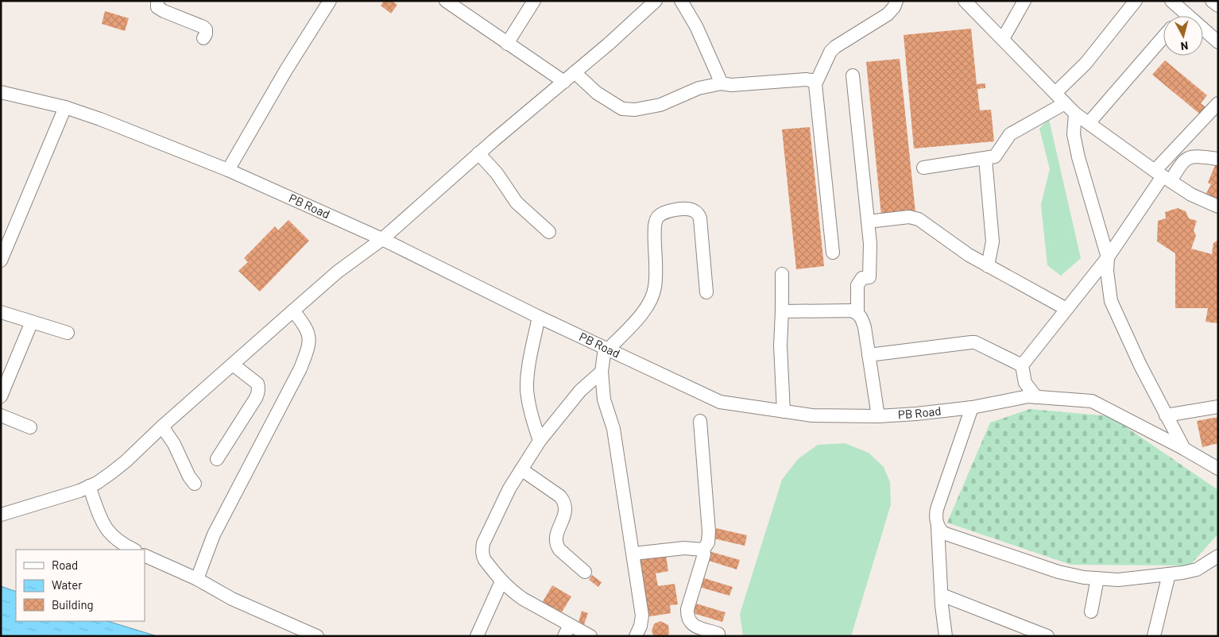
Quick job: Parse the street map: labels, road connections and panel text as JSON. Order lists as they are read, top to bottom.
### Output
{
  "streets": {
    "street": ["PB Road"]
  },
  "legend": ["Road", "Water", "Building"],
  "north": "bottom"
}
